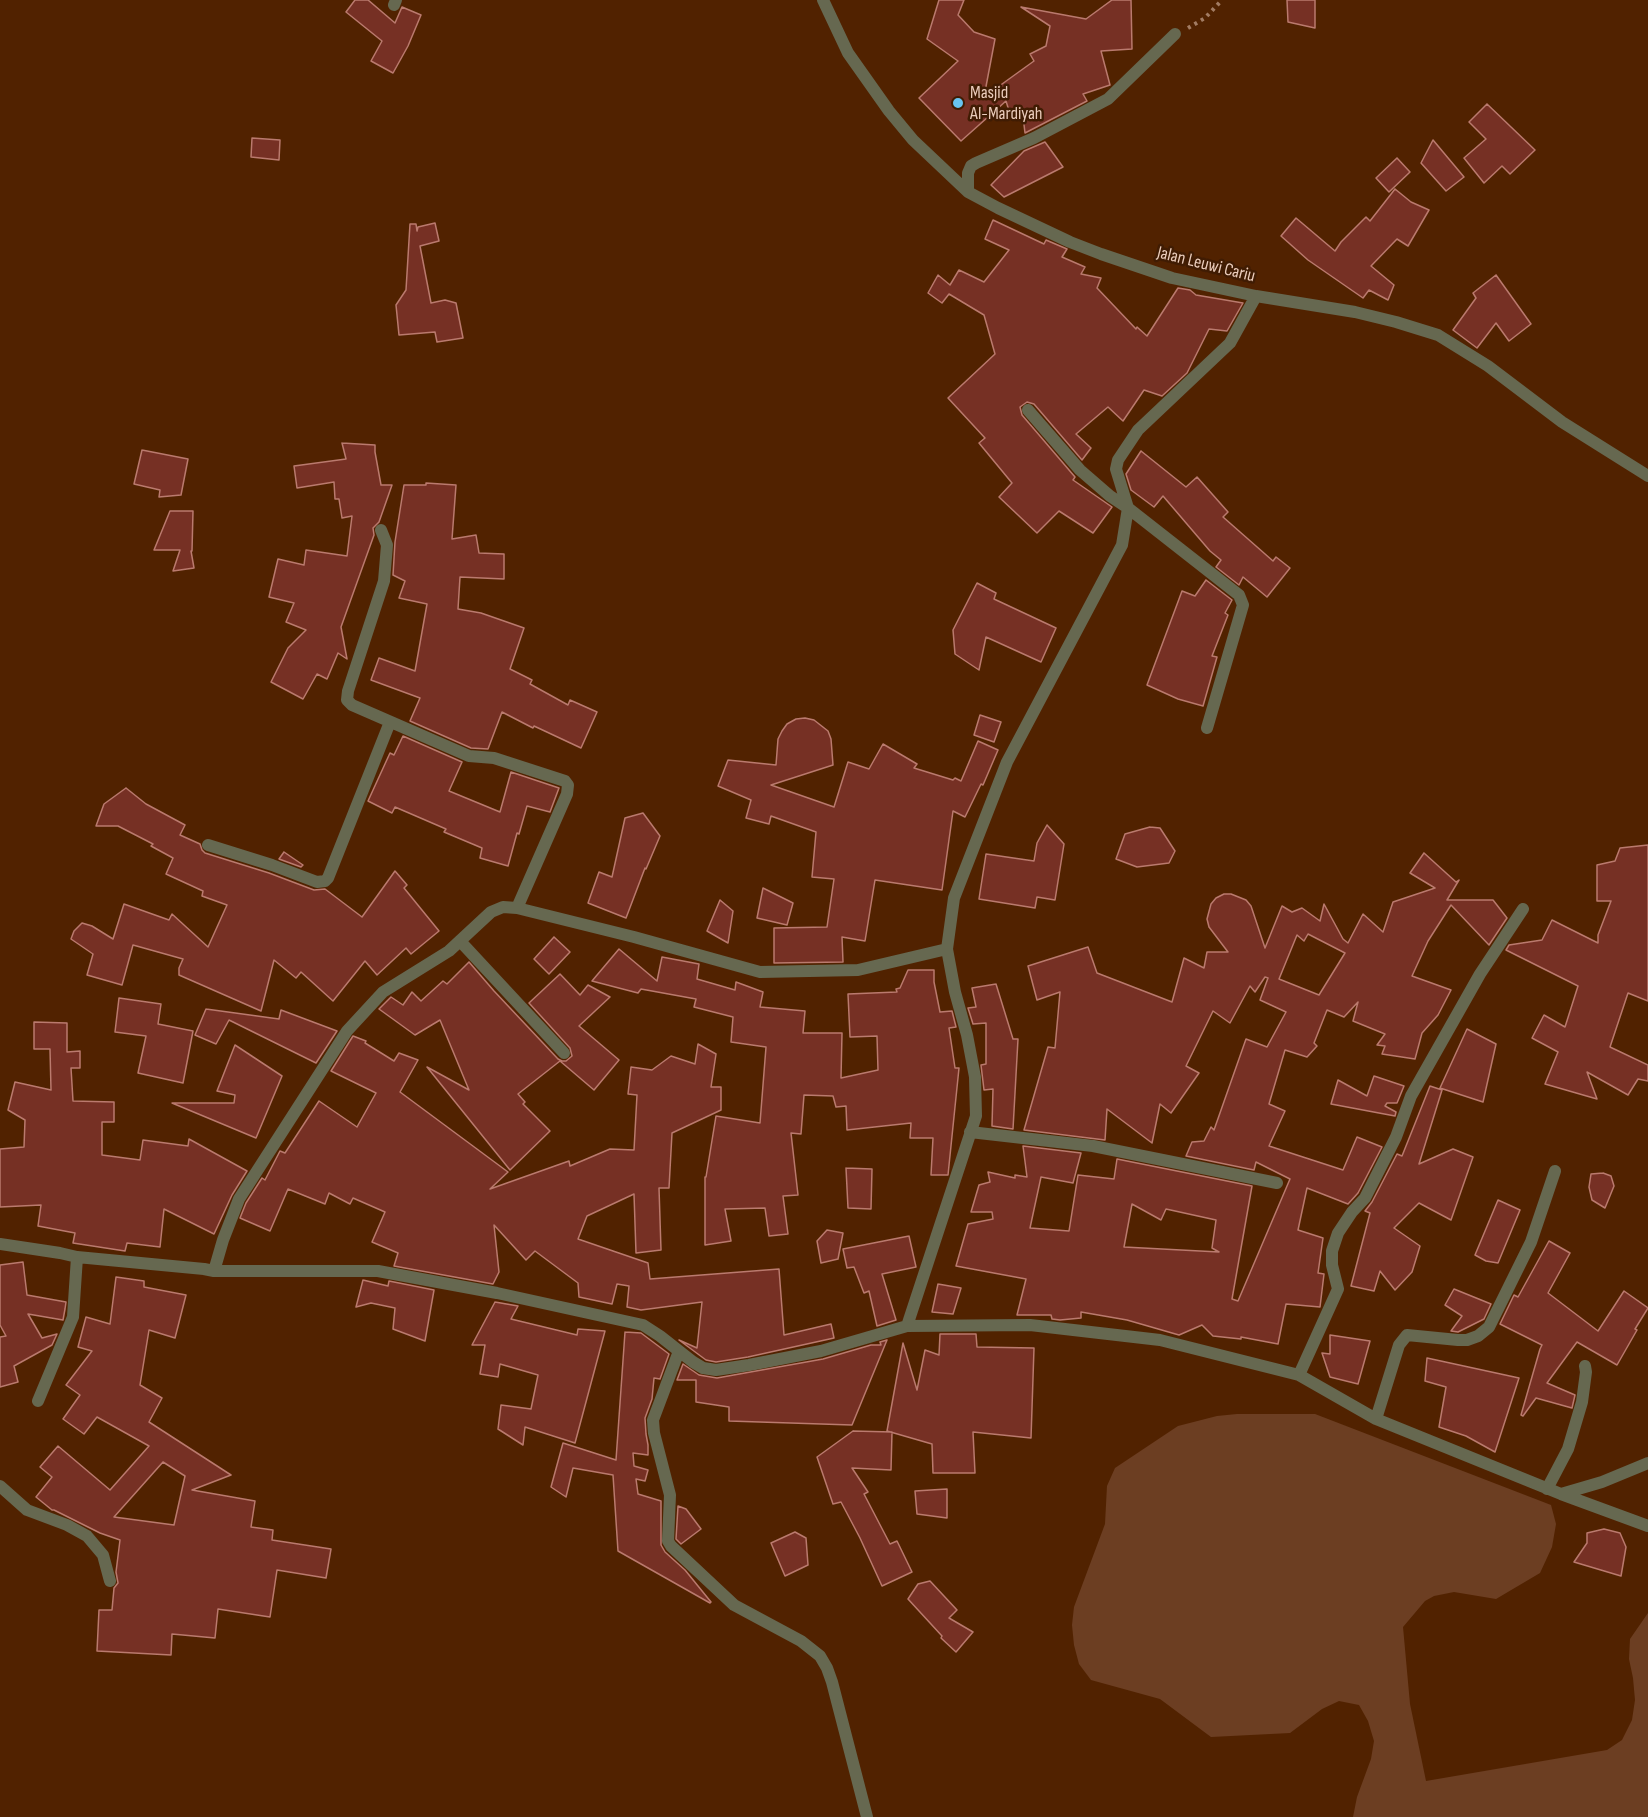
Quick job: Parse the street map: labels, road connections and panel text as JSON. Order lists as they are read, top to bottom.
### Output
{
  "streets": {
    "street": ["Jalan Leuwi Cariu"]
  },
  "places": ["Masjid Al-Mardiyah"]
}
